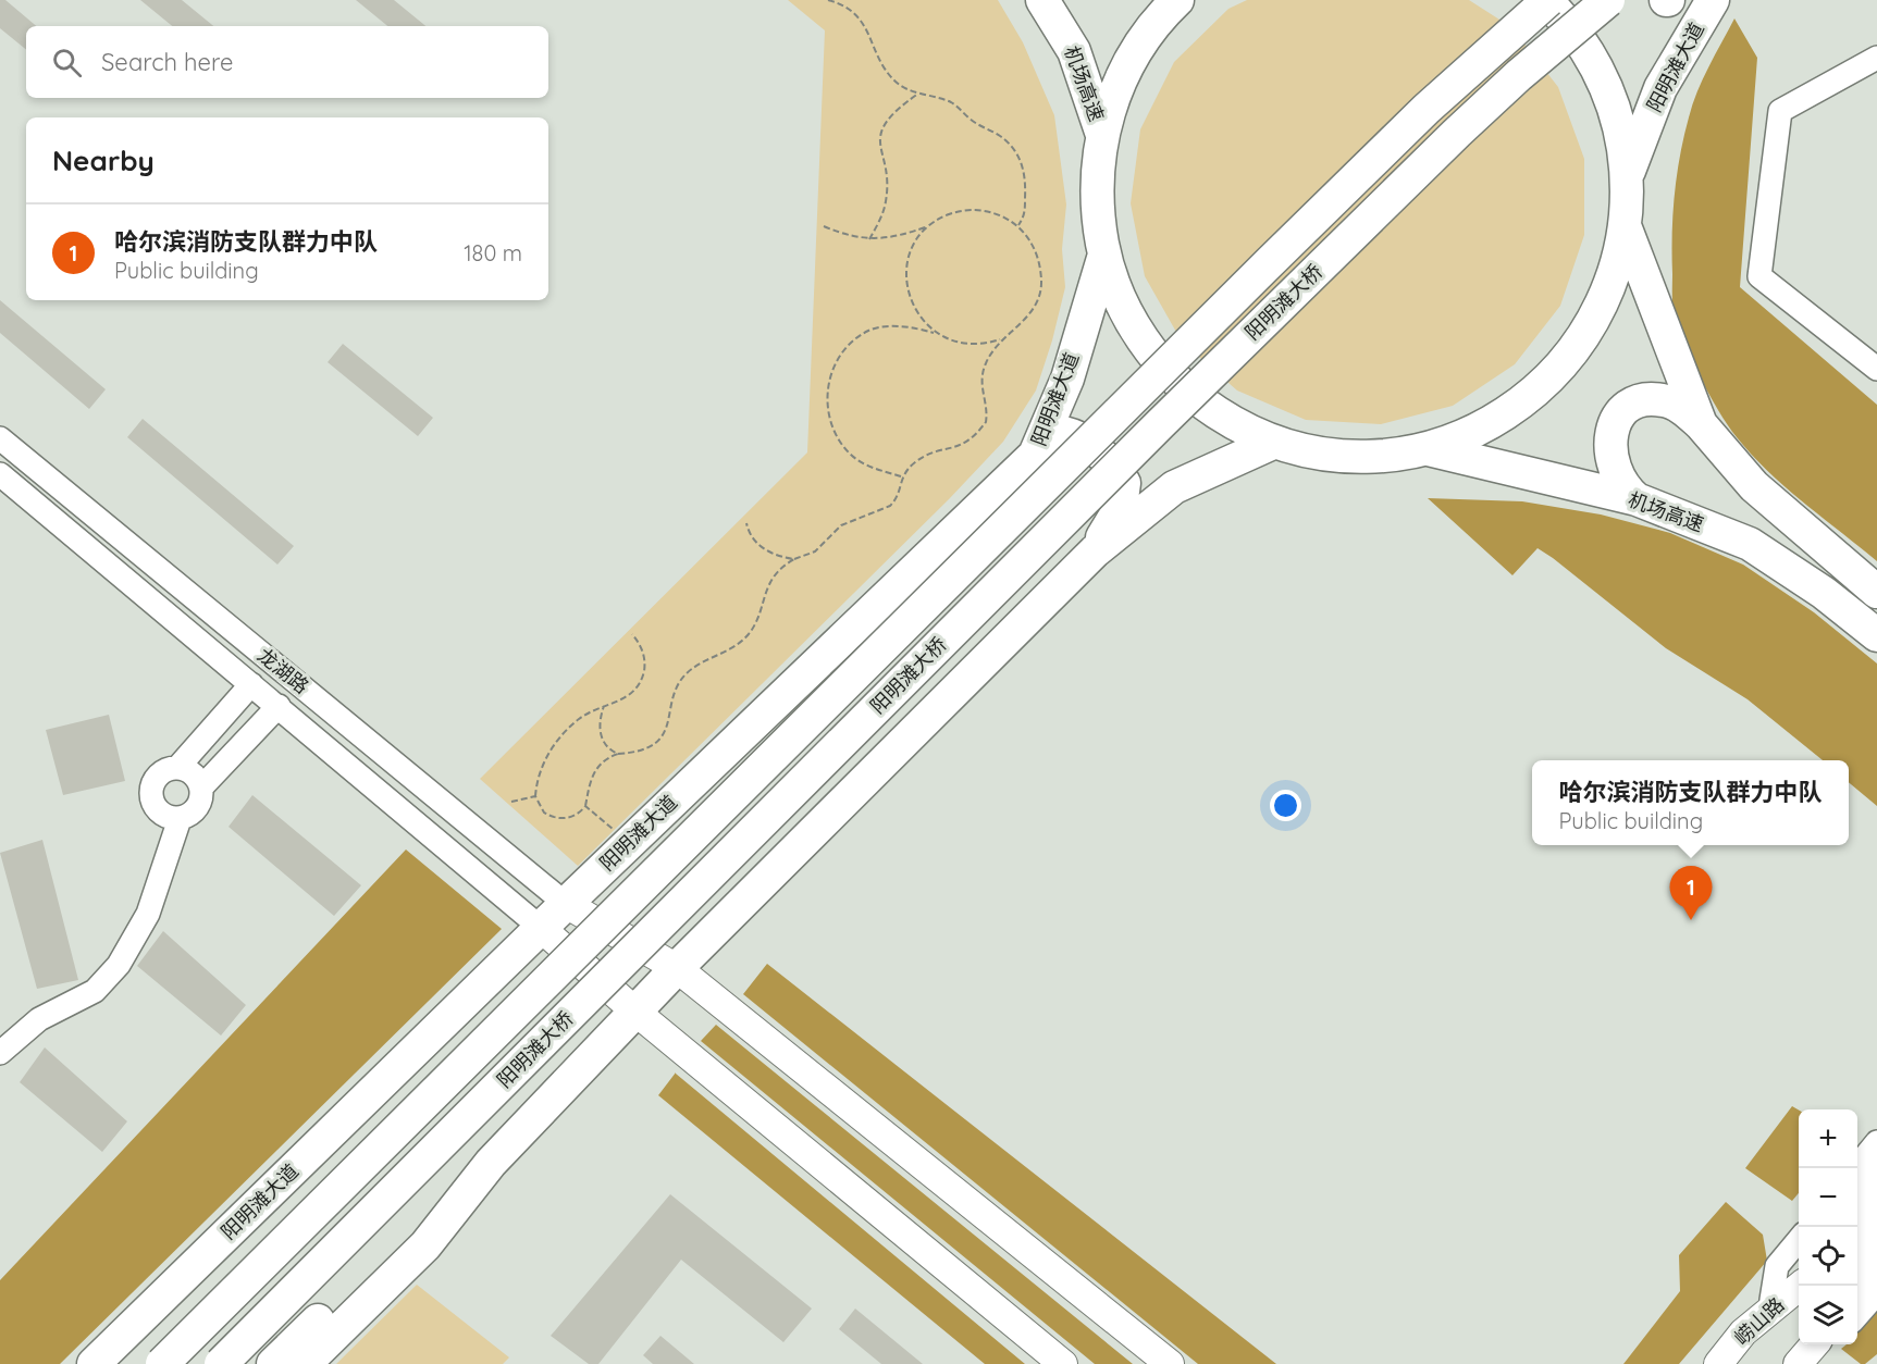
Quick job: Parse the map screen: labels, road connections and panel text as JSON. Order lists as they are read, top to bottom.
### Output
{
  "streets": {
    "highway": ["阳明滩大道", "机场高速", "阳明滩大桥"],
    "main road": ["崂山路"],
    "street": ["龙湖路"]
  },
  "crossings": [
    ["阳明滩大道", "龙湖路"]
  ],
  "page": {
    "search": "Search here",
    "heading": "Nearby",
    "list": [
      {
        "mark": "1",
        "name": "哈尔滨消防支队群力中队",
        "note": "Public building",
        "value": "180 m"
      }
    ],
    "popup": ["哈尔滨消防支队群力中队", "Public building"],
    "pins": "1",
    "map_buttons": ["+", "−"]
  }
}
